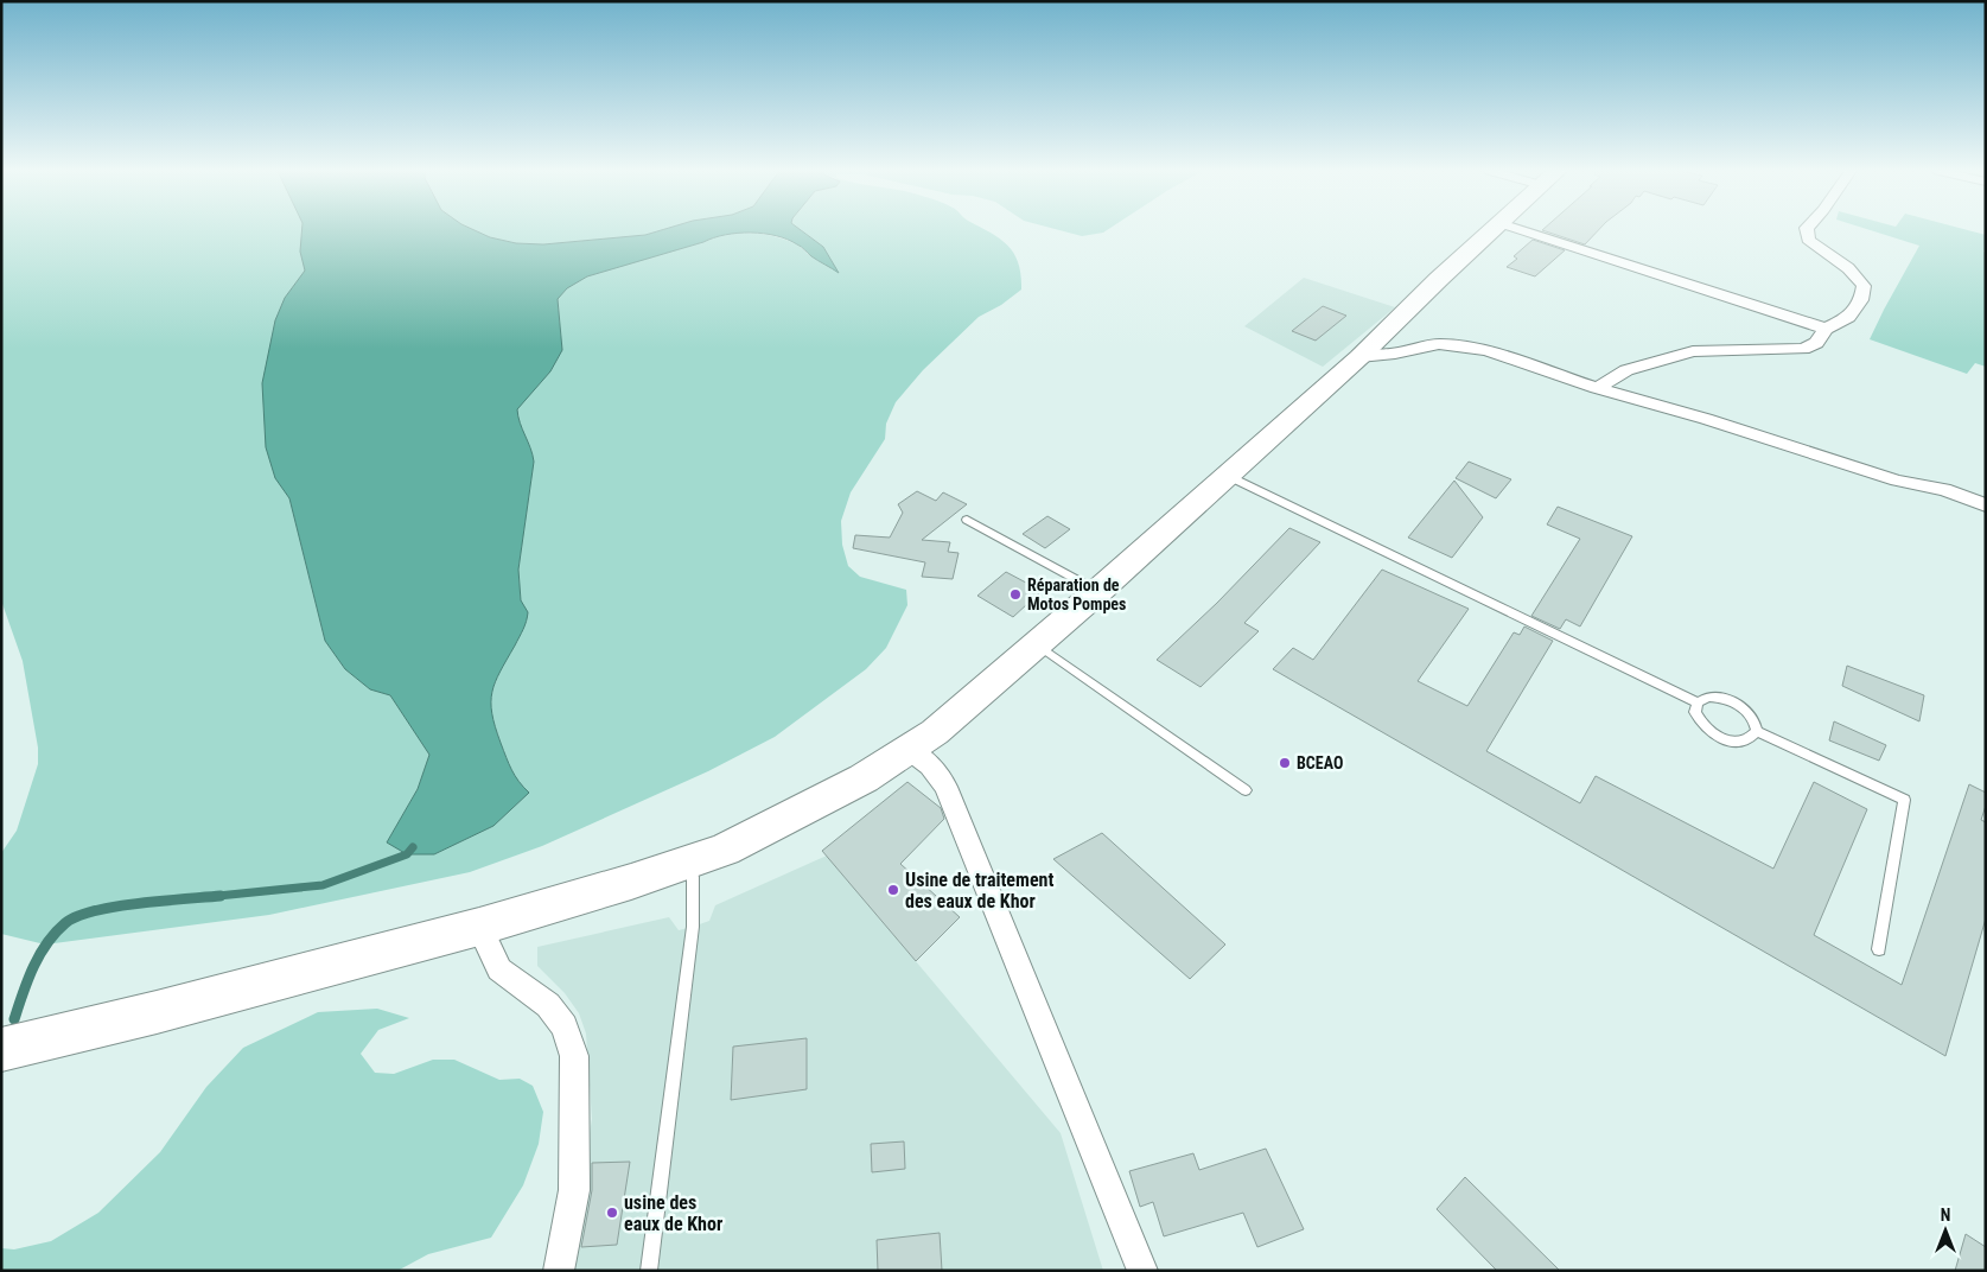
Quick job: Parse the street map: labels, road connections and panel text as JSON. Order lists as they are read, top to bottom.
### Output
{
  "places": [
    "Réparation de Motos Pompes",
    "BCEAO",
    "Usine de traitement des eaux de Khor",
    "usine des eaux de Khor"
  ],
  "north": "top"
}
